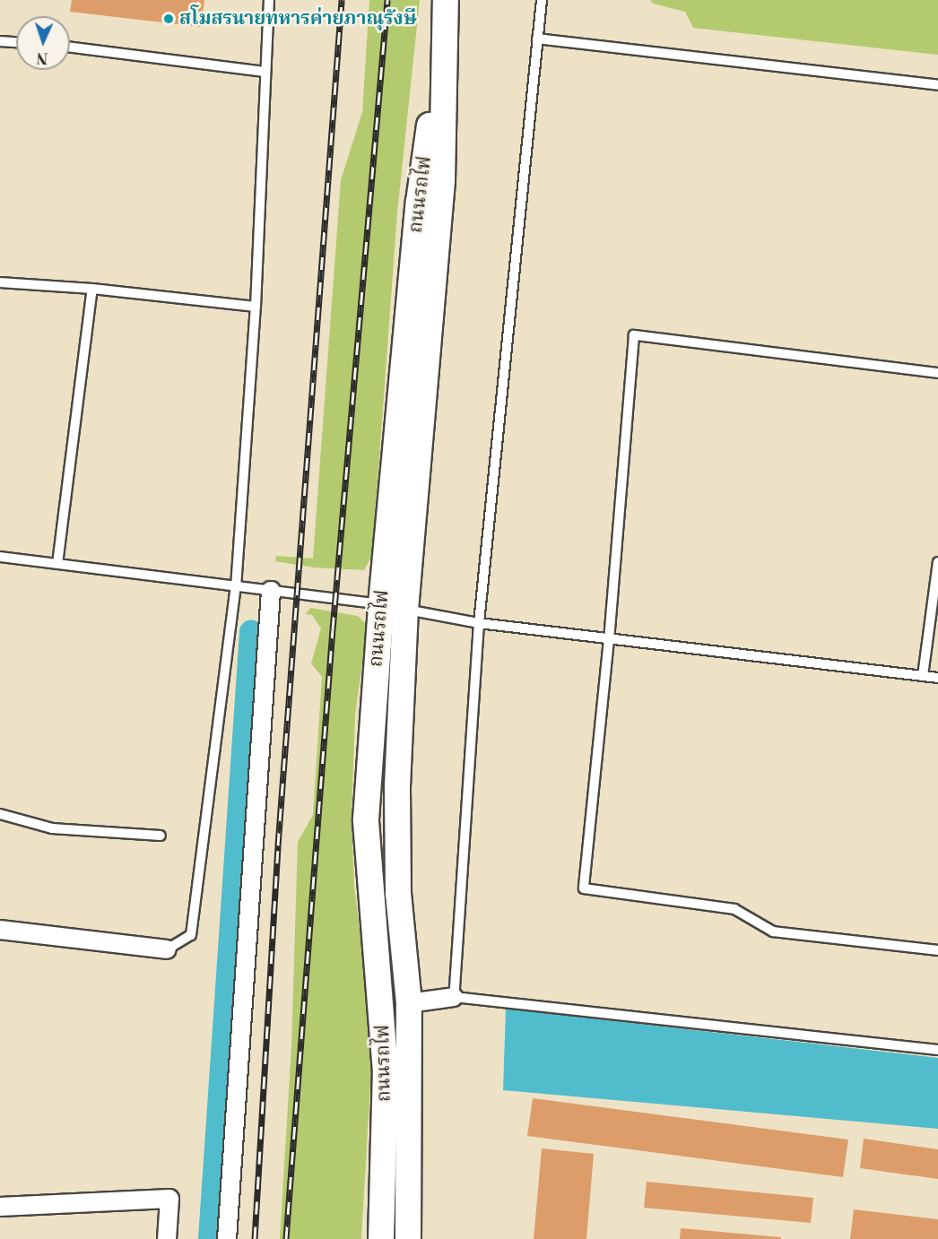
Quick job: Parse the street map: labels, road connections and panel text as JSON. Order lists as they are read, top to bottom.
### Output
{
  "streets": {
    "main road": ["ถนนรถไฟ"]
  },
  "places": ["สโมสรนายทหารค่ายภาณุรังษี"],
  "north": "bottom"
}
